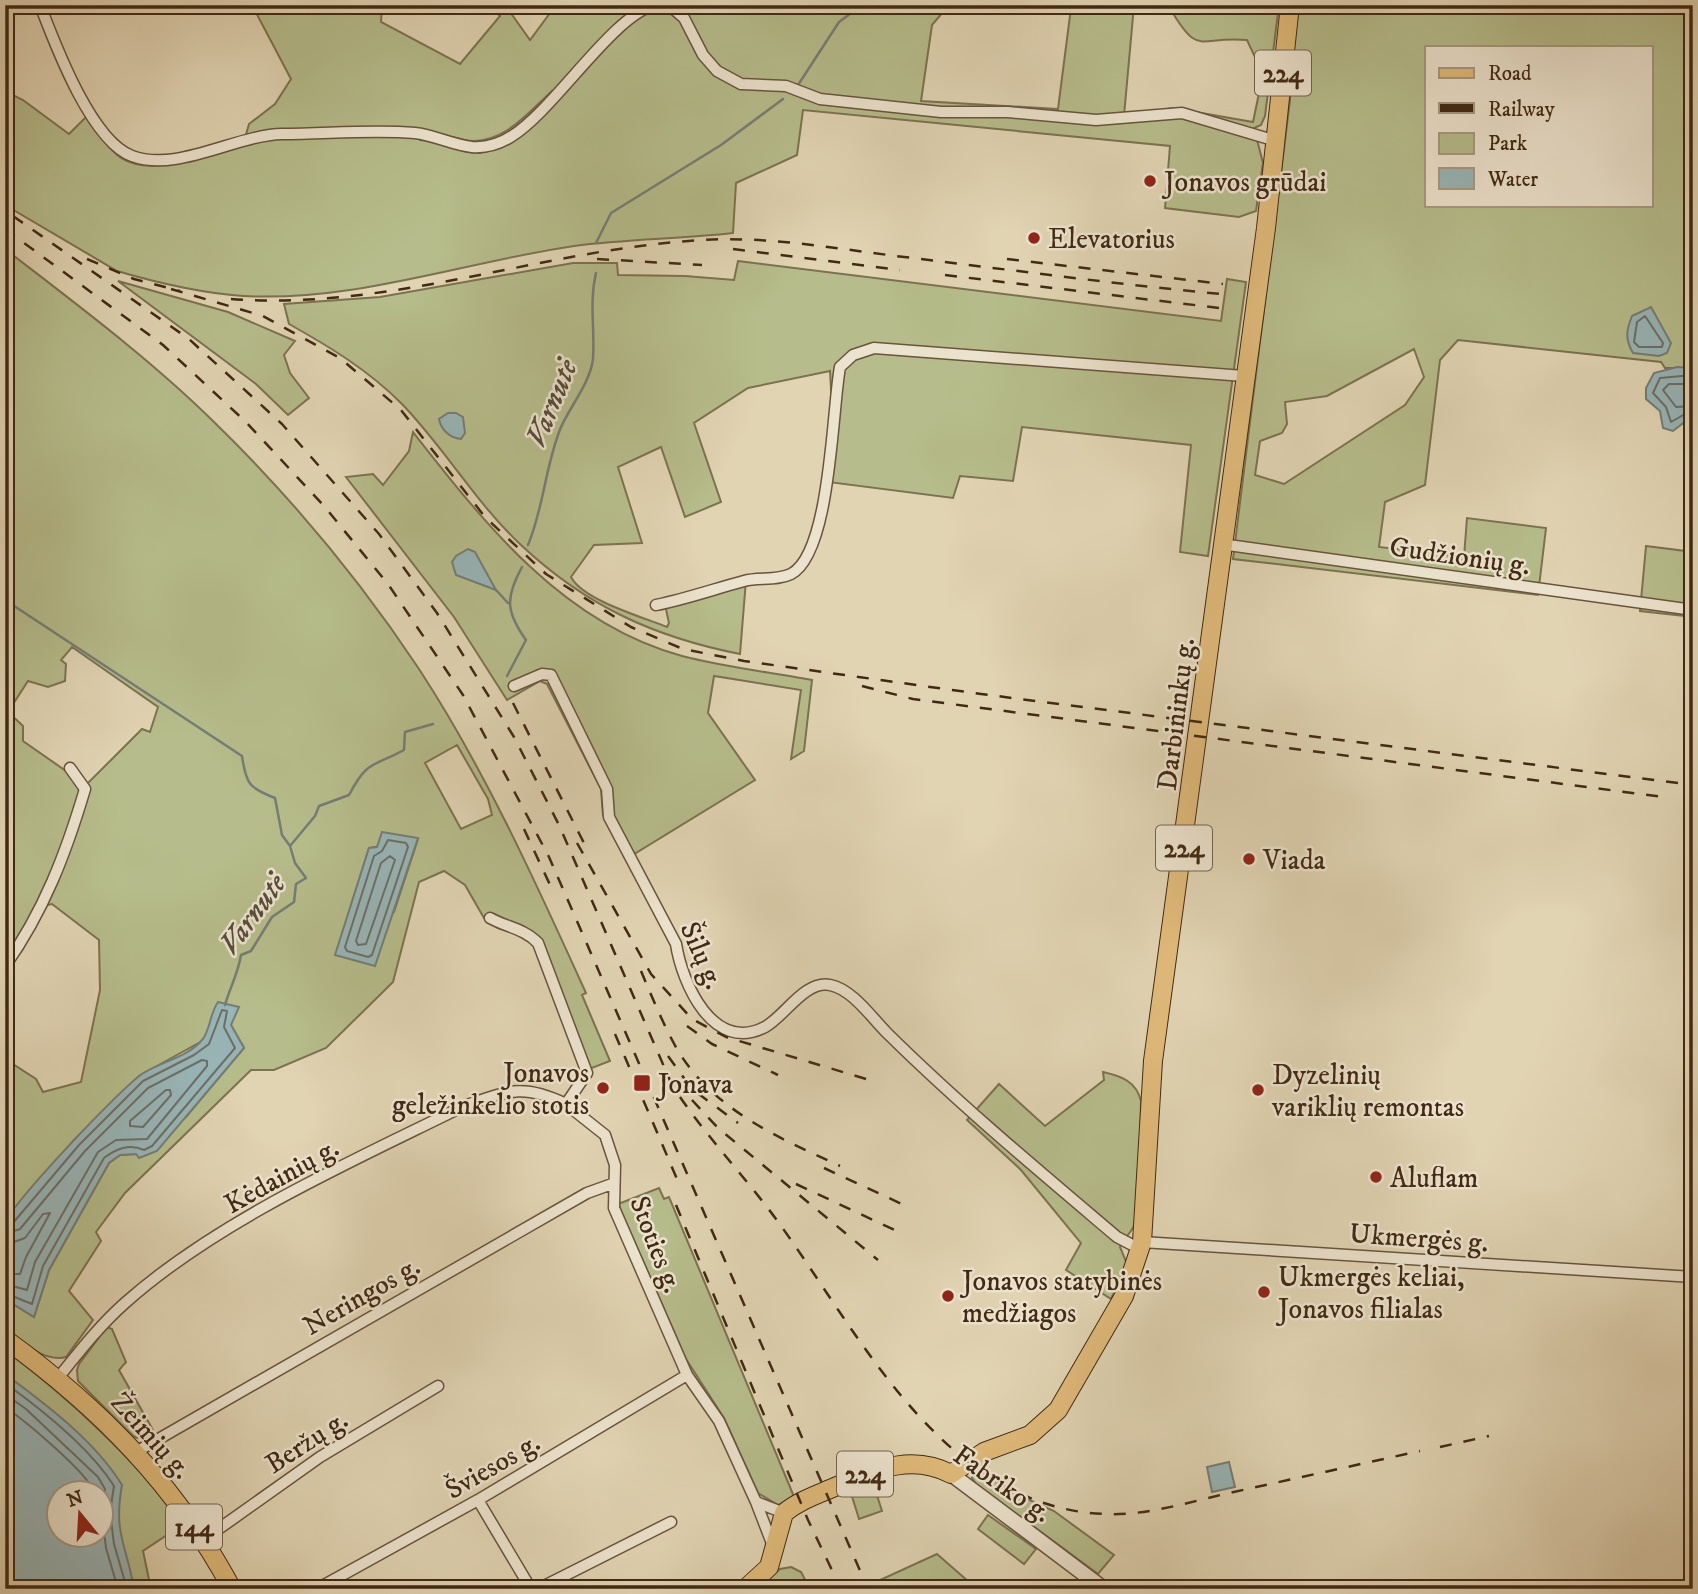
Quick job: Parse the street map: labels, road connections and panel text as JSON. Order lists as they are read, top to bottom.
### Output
{
  "streets": {
    "main road": [
      "224",
      "Darbininkų g.",
      "Žeimių g.",
      "Fabriko g.",
      "144"
    ],
    "street": [
      "Gudžionių g.",
      "Šilų g.",
      "Kėdainių g.",
      "Ukmergės g.",
      "Stoties g.",
      "Neringos g.",
      "Beržų g.",
      "Šviesos g."
    ]
  },
  "crossings": [
    ["Gudžionių g.", "Darbininkų g."],
    ["Darbininkų g.", "Šilų g."],
    ["Darbininkų g.", "Ukmergės g."],
    ["Darbininkų g.", "Fabriko g."],
    ["Šilų g.", "Ukmergės g."],
    ["Kėdainių g.", "Stoties g."],
    ["Kėdainių g.", "Žeimių g."],
    ["Stoties g.", "Neringos g."],
    ["Stoties g.", "Šviesos g."],
    ["Neringos g.", "Žeimių g."],
    ["Žeimių g.", "Beržų g."]
  ],
  "water": ["Varnutė"],
  "places": {
    "other": [
      "Jonavos grūdai",
      "Elevatorius",
      "Viada",
      "Jonavos geležinkelio stotis",
      "Dyzelinių variklių remontas",
      "Aluflam",
      "Ukmergės keliai, Jonavos filialas",
      "Jonavos statybinės medžiagos"
    ],
    "transit": ["Jonava"]
  },
  "legend": [
    "Road",
    "Railway",
    "Park",
    "Water"
  ],
  "north": "top"
}
